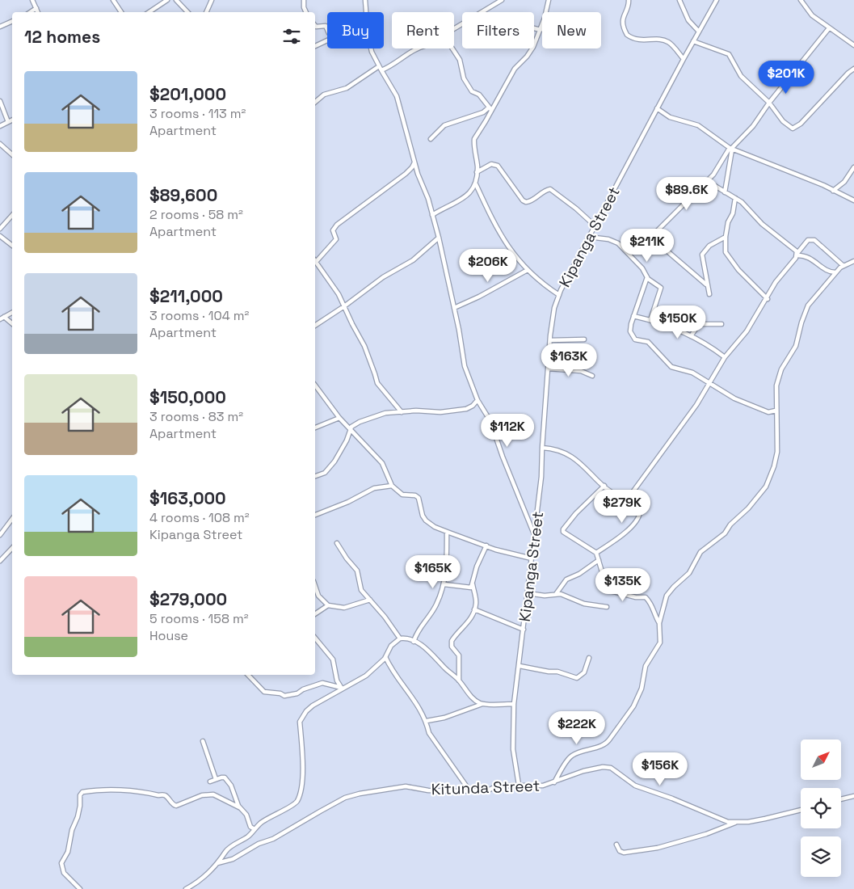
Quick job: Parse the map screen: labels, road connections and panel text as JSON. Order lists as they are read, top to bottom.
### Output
{
  "streets": {
    "street": ["Kipanga Street", "Kitunda Street"]
  },
  "crossings": [
    ["Kipanga Street", "Kitunda Street"]
  ],
  "north": "top right",
  "page": {
    "chip": [
      "Buy",
      "Rent",
      "Filters",
      "New"
    ],
    "heading": "12 homes",
    "price": [
      "$201K",
      "$89.6K",
      "$211K",
      "$206K",
      "$150K",
      "$163K",
      "$112K",
      "$279K",
      "$165K",
      "$135K",
      "$222K",
      "$156K"
    ],
    "list": [
      {
        "name": "$201,000",
        "note": "3 rooms · 113 m² · Apartment"
      },
      {
        "name": "$89,600",
        "note": "2 rooms · 58 m² · Apartment"
      },
      {
        "name": "$211,000",
        "note": "3 rooms · 104 m² · Apartment"
      },
      {
        "name": "$150,000",
        "note": "3 rooms · 83 m² · Apartment"
      },
      {
        "name": "$163,000",
        "note": "4 rooms · 108 m² · Kipanga Street"
      },
      {
        "name": "$279,000",
        "note": "5 rooms · 158 m² · House"
      }
    ]
  }
}
